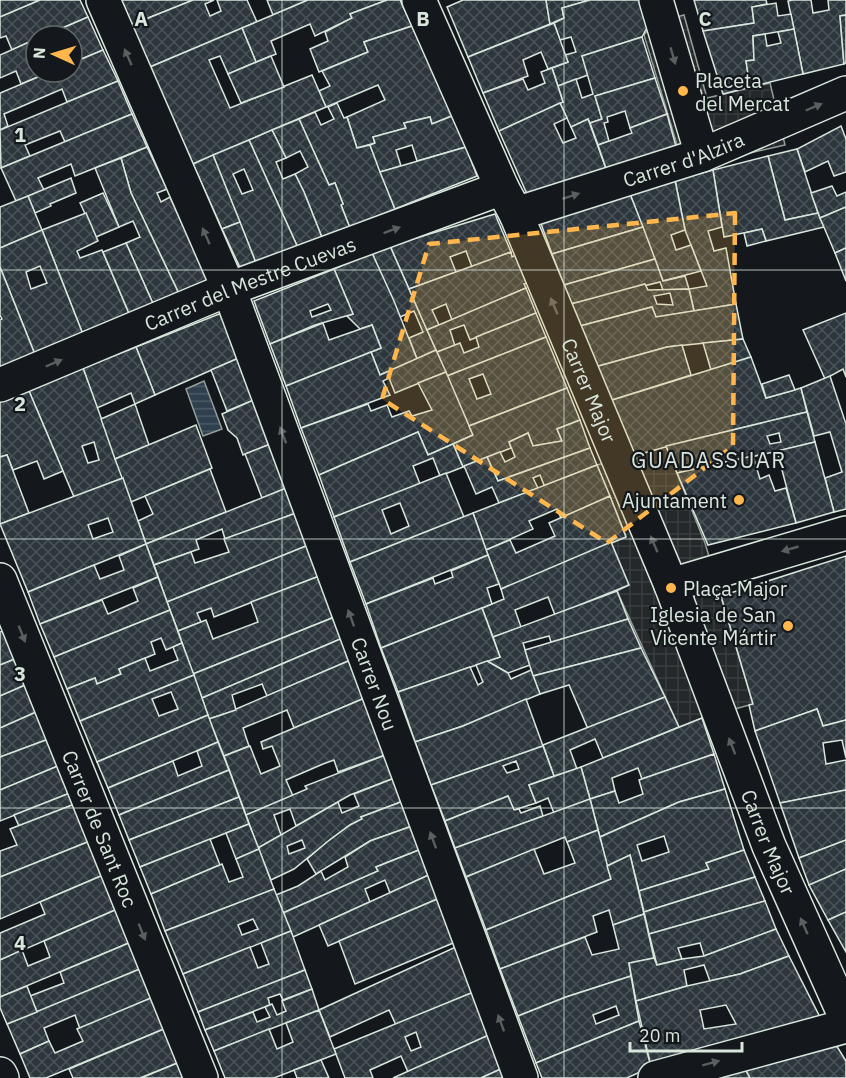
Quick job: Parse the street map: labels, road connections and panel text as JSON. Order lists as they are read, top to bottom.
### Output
{
  "streets": {
    "street": [
      "Carrer d'Alzira",
      "Carrer del Mestre Cuevas",
      "Carrer Major",
      "Carrer Nou",
      "Carrer de Sant Roc"
    ]
  },
  "crossings": [
    ["Carrer d'Alzira", "Carrer del Mestre Cuevas"],
    ["Carrer d'Alzira", "Carrer Major"],
    ["Carrer del Mestre Cuevas", "Carrer Major"],
    ["Carrer del Mestre Cuevas", "Carrer Nou"]
  ],
  "one_way": [
    "Carrer d'Alzira",
    "Carrer del Mestre Cuevas",
    "Carrer Major",
    "Carrer Nou",
    "Carrer de Sant Roc"
  ],
  "districts": ["GUADASSUAR"],
  "places": [
    "Placeta del Mercat",
    "Ajuntament",
    "Plaça Major",
    "Iglesia de San Vicente Mártir"
  ],
  "scale_bar": "20 m",
  "north": "left",
  "grid": {
    "columns": ["A", "B", "C"],
    "rows": [
      "1",
      "2",
      "3",
      "4"
    ]
  }
}
